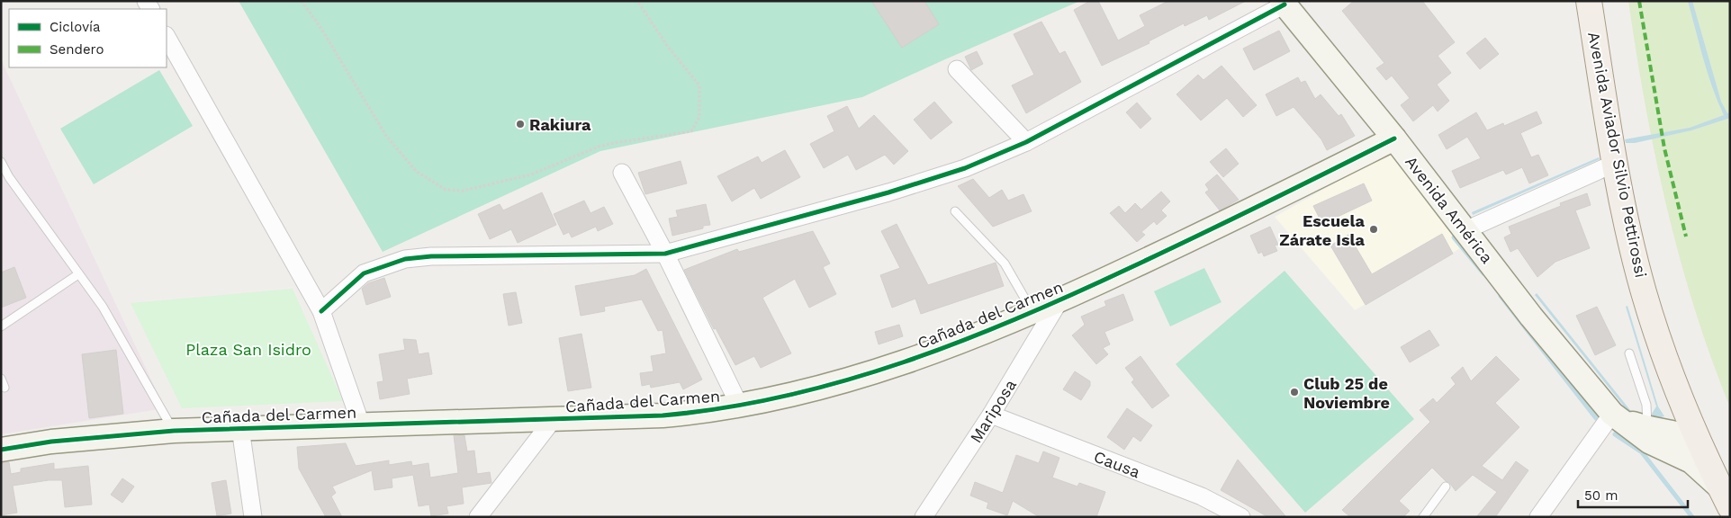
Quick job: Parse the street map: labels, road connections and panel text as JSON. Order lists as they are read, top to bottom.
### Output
{
  "streets": {
    "main road": ["Avenida Aviador Silvio Pettirossi"],
    "street": [
      "Avenida América",
      "Cañada del Carmen",
      "Mariposa",
      "Causa"
    ]
  },
  "crossings": [
    ["Avenida Aviador Silvio Pettirossi", "Avenida América"],
    ["Avenida América", "Cañada del Carmen"],
    ["Cañada del Carmen", "Mariposa"],
    ["Mariposa", "Causa"]
  ],
  "parks": ["Plaza San Isidro"],
  "places": ["Rakiura", "Escuela Zárate Isla", "Club 25 de Noviembre"],
  "legend": ["Ciclovía", "Sendero"],
  "scale_bar": "50 m"
}
